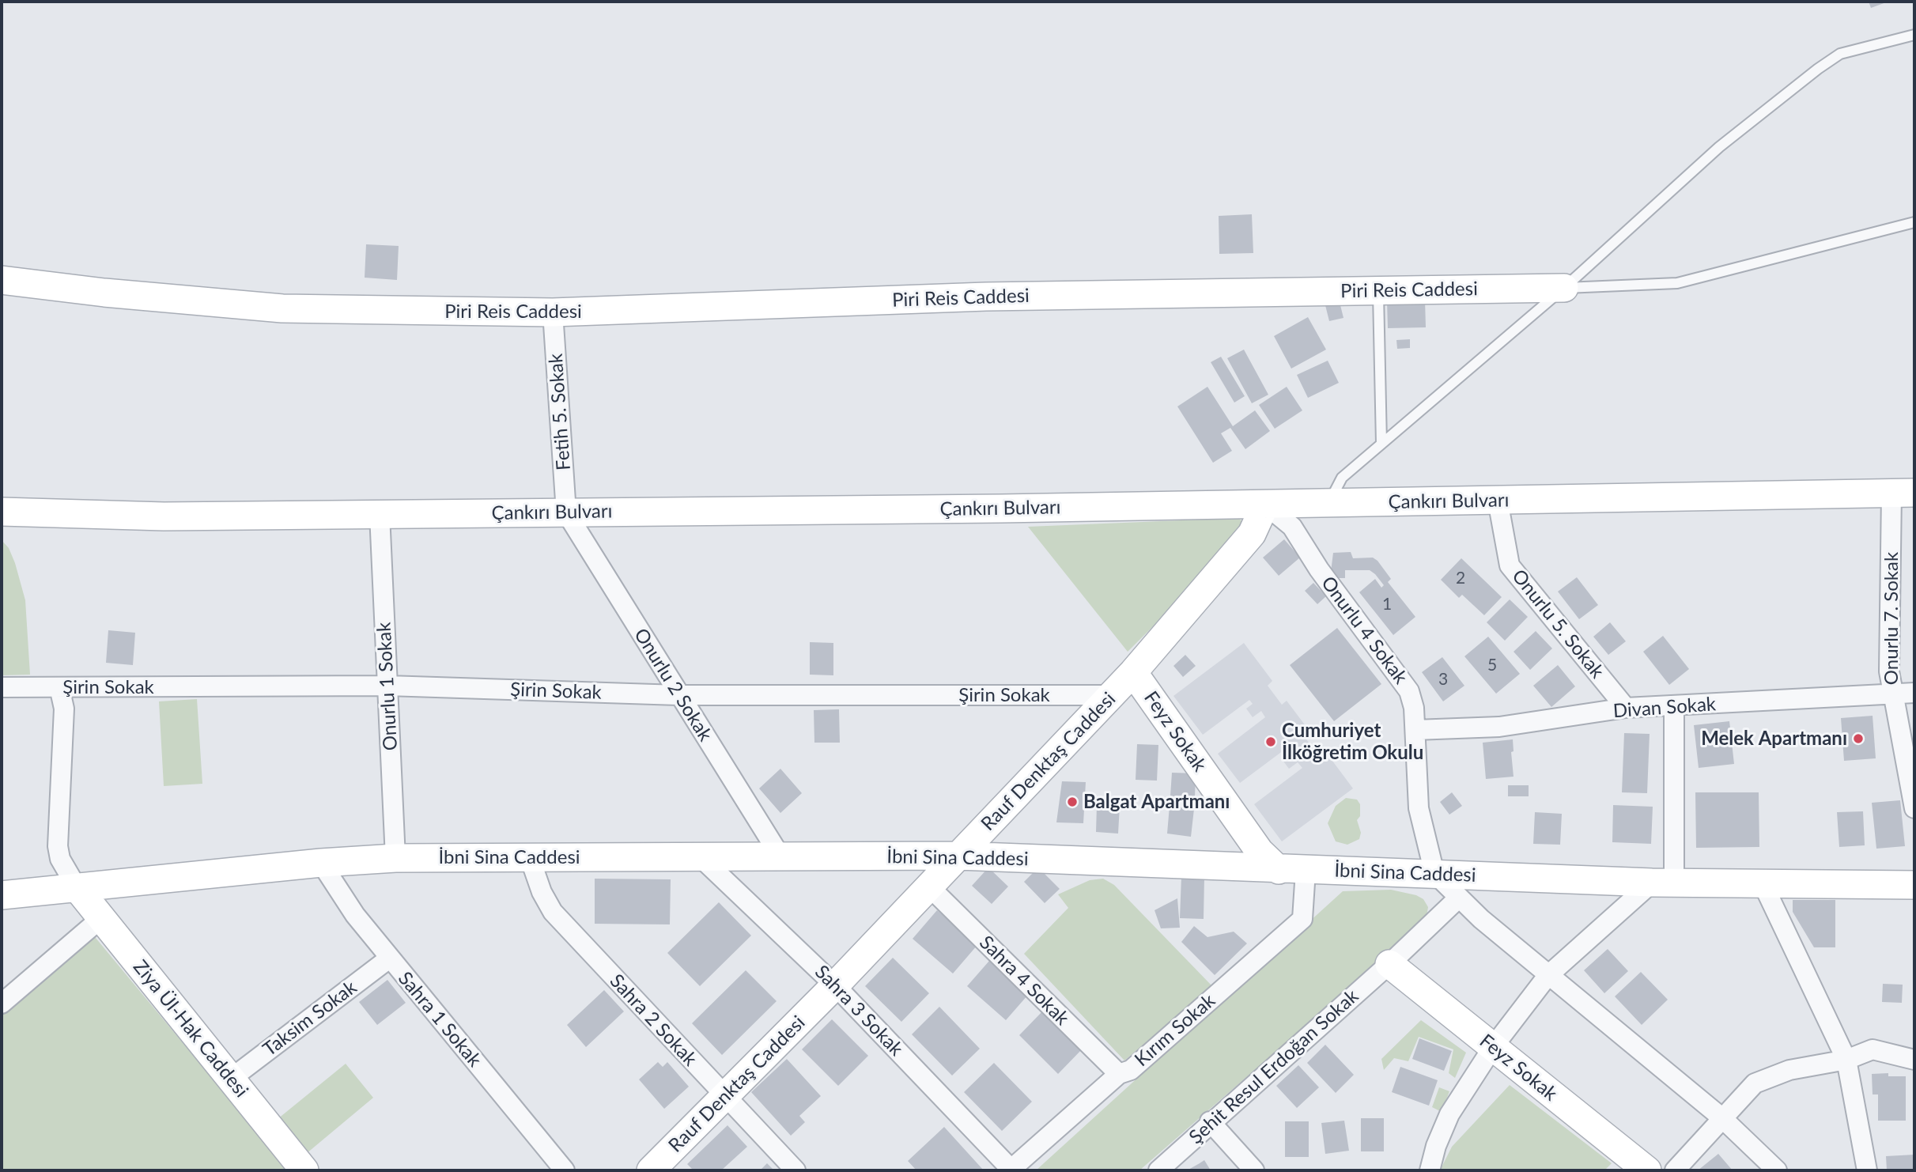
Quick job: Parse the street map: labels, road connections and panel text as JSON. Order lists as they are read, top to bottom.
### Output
{
  "streets": {
    "street": [
      "Piri Reis Caddesi",
      "Fetih 5. Sokak",
      "Çankırı Bulvarı",
      "Onurlu 7. Sokak",
      "Onurlu 5. Sokak",
      "Onurlu 4 Sokak",
      "Onurlu 2 Sokak",
      "Onurlu 1 Sokak",
      "Şirin Sokak",
      "Divan Sokak",
      "Feyz Sokak",
      "Rauf Denktaş Caddesi",
      "İbni Sina Caddesi",
      "Sahra 4 Sokak",
      "Sahra 3 Sokak",
      "Taksim Sokak",
      "Sahra 1 Sokak",
      "Sahra 2 Sokak",
      "Ziya Ül-Hak Caddesi",
      "Kırım Sokak",
      "Şehit Resul Erdoğan Sokak"
    ]
  },
  "crossings": [
    ["Piri Reis Caddesi", "Fetih 5. Sokak"],
    ["Fetih 5. Sokak", "Çankırı Bulvarı"],
    ["Fetih 5. Sokak", "Onurlu 2 Sokak"],
    ["Çankırı Bulvarı", "Onurlu 7. Sokak"],
    ["Çankırı Bulvarı", "Onurlu 5. Sokak"],
    ["Çankırı Bulvarı", "Onurlu 4 Sokak"],
    ["Çankırı Bulvarı", "Onurlu 2 Sokak"],
    ["Çankırı Bulvarı", "Onurlu 1 Sokak"],
    ["Çankırı Bulvarı", "Rauf Denktaş Caddesi"],
    ["Onurlu 7. Sokak", "Divan Sokak"],
    ["Onurlu 5. Sokak", "Divan Sokak"],
    ["Onurlu 4 Sokak", "Divan Sokak"],
    ["Onurlu 4 Sokak", "Rauf Denktaş Caddesi"],
    ["Onurlu 4 Sokak", "İbni Sina Caddesi"],
    ["Onurlu 2 Sokak", "Şirin Sokak"],
    ["Onurlu 2 Sokak", "İbni Sina Caddesi"],
    ["Onurlu 1 Sokak", "Şirin Sokak"],
    ["Onurlu 1 Sokak", "İbni Sina Caddesi"],
    ["Şirin Sokak", "Rauf Denktaş Caddesi"],
    ["Feyz Sokak", "Rauf Denktaş Caddesi"],
    ["Feyz Sokak", "İbni Sina Caddesi"],
    ["Feyz Sokak", "Kırım Sokak"],
    ["Feyz Sokak", "Şehit Resul Erdoğan Sokak"],
    ["Rauf Denktaş Caddesi", "İbni Sina Caddesi"],
    ["Rauf Denktaş Caddesi", "Sahra 4 Sokak"],
    ["Rauf Denktaş Caddesi", "Sahra 3 Sokak"],
    ["Rauf Denktaş Caddesi", "Sahra 2 Sokak"],
    ["İbni Sina Caddesi", "Sahra 3 Sokak"],
    ["İbni Sina Caddesi", "Sahra 1 Sokak"],
    ["İbni Sina Caddesi", "Sahra 2 Sokak"],
    ["İbni Sina Caddesi", "Ziya Ül-Hak Caddesi"],
    ["İbni Sina Caddesi", "Kırım Sokak"],
    ["Sahra 4 Sokak", "Kırım Sokak"],
    ["Sahra 3 Sokak", "Kırım Sokak"],
    ["Taksim Sokak", "Sahra 1 Sokak"],
    ["Taksim Sokak", "Ziya Ül-Hak Caddesi"]
  ],
  "places": ["Melek Apartmanı", "Cumhuriyet İlköğretim Okulu", "Balgat Apartmanı"],
  "house_numbers": [
    "2",
    "1",
    "5",
    "3"
  ]
}
